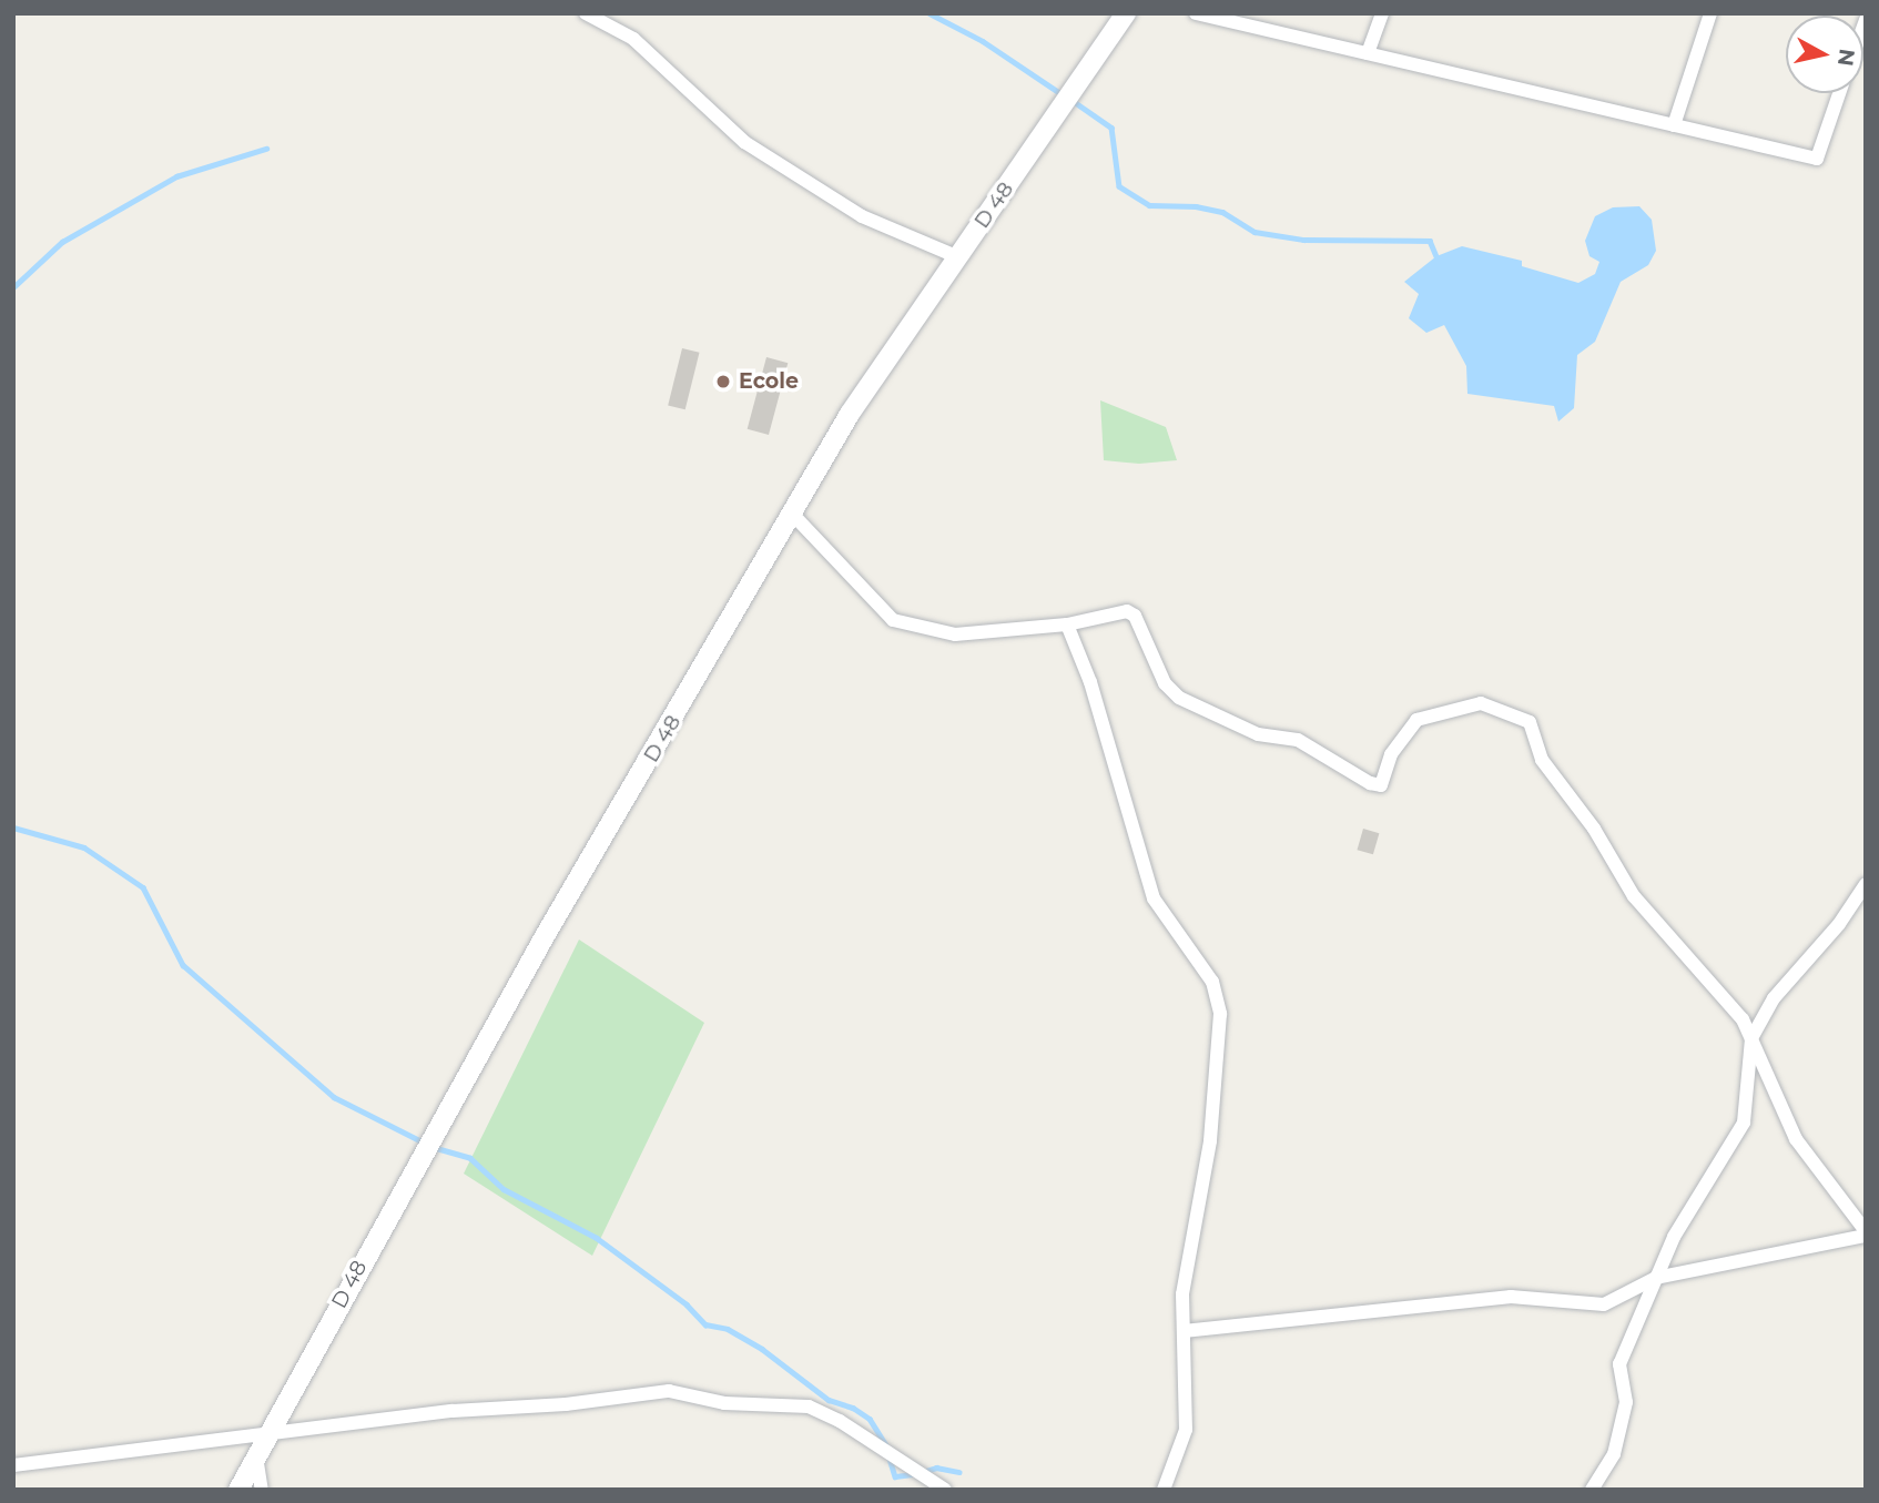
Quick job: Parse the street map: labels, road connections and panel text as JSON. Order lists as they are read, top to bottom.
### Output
{
  "streets": {
    "street": ["D 48"]
  },
  "places": ["Ecole"],
  "north": "right"
}
